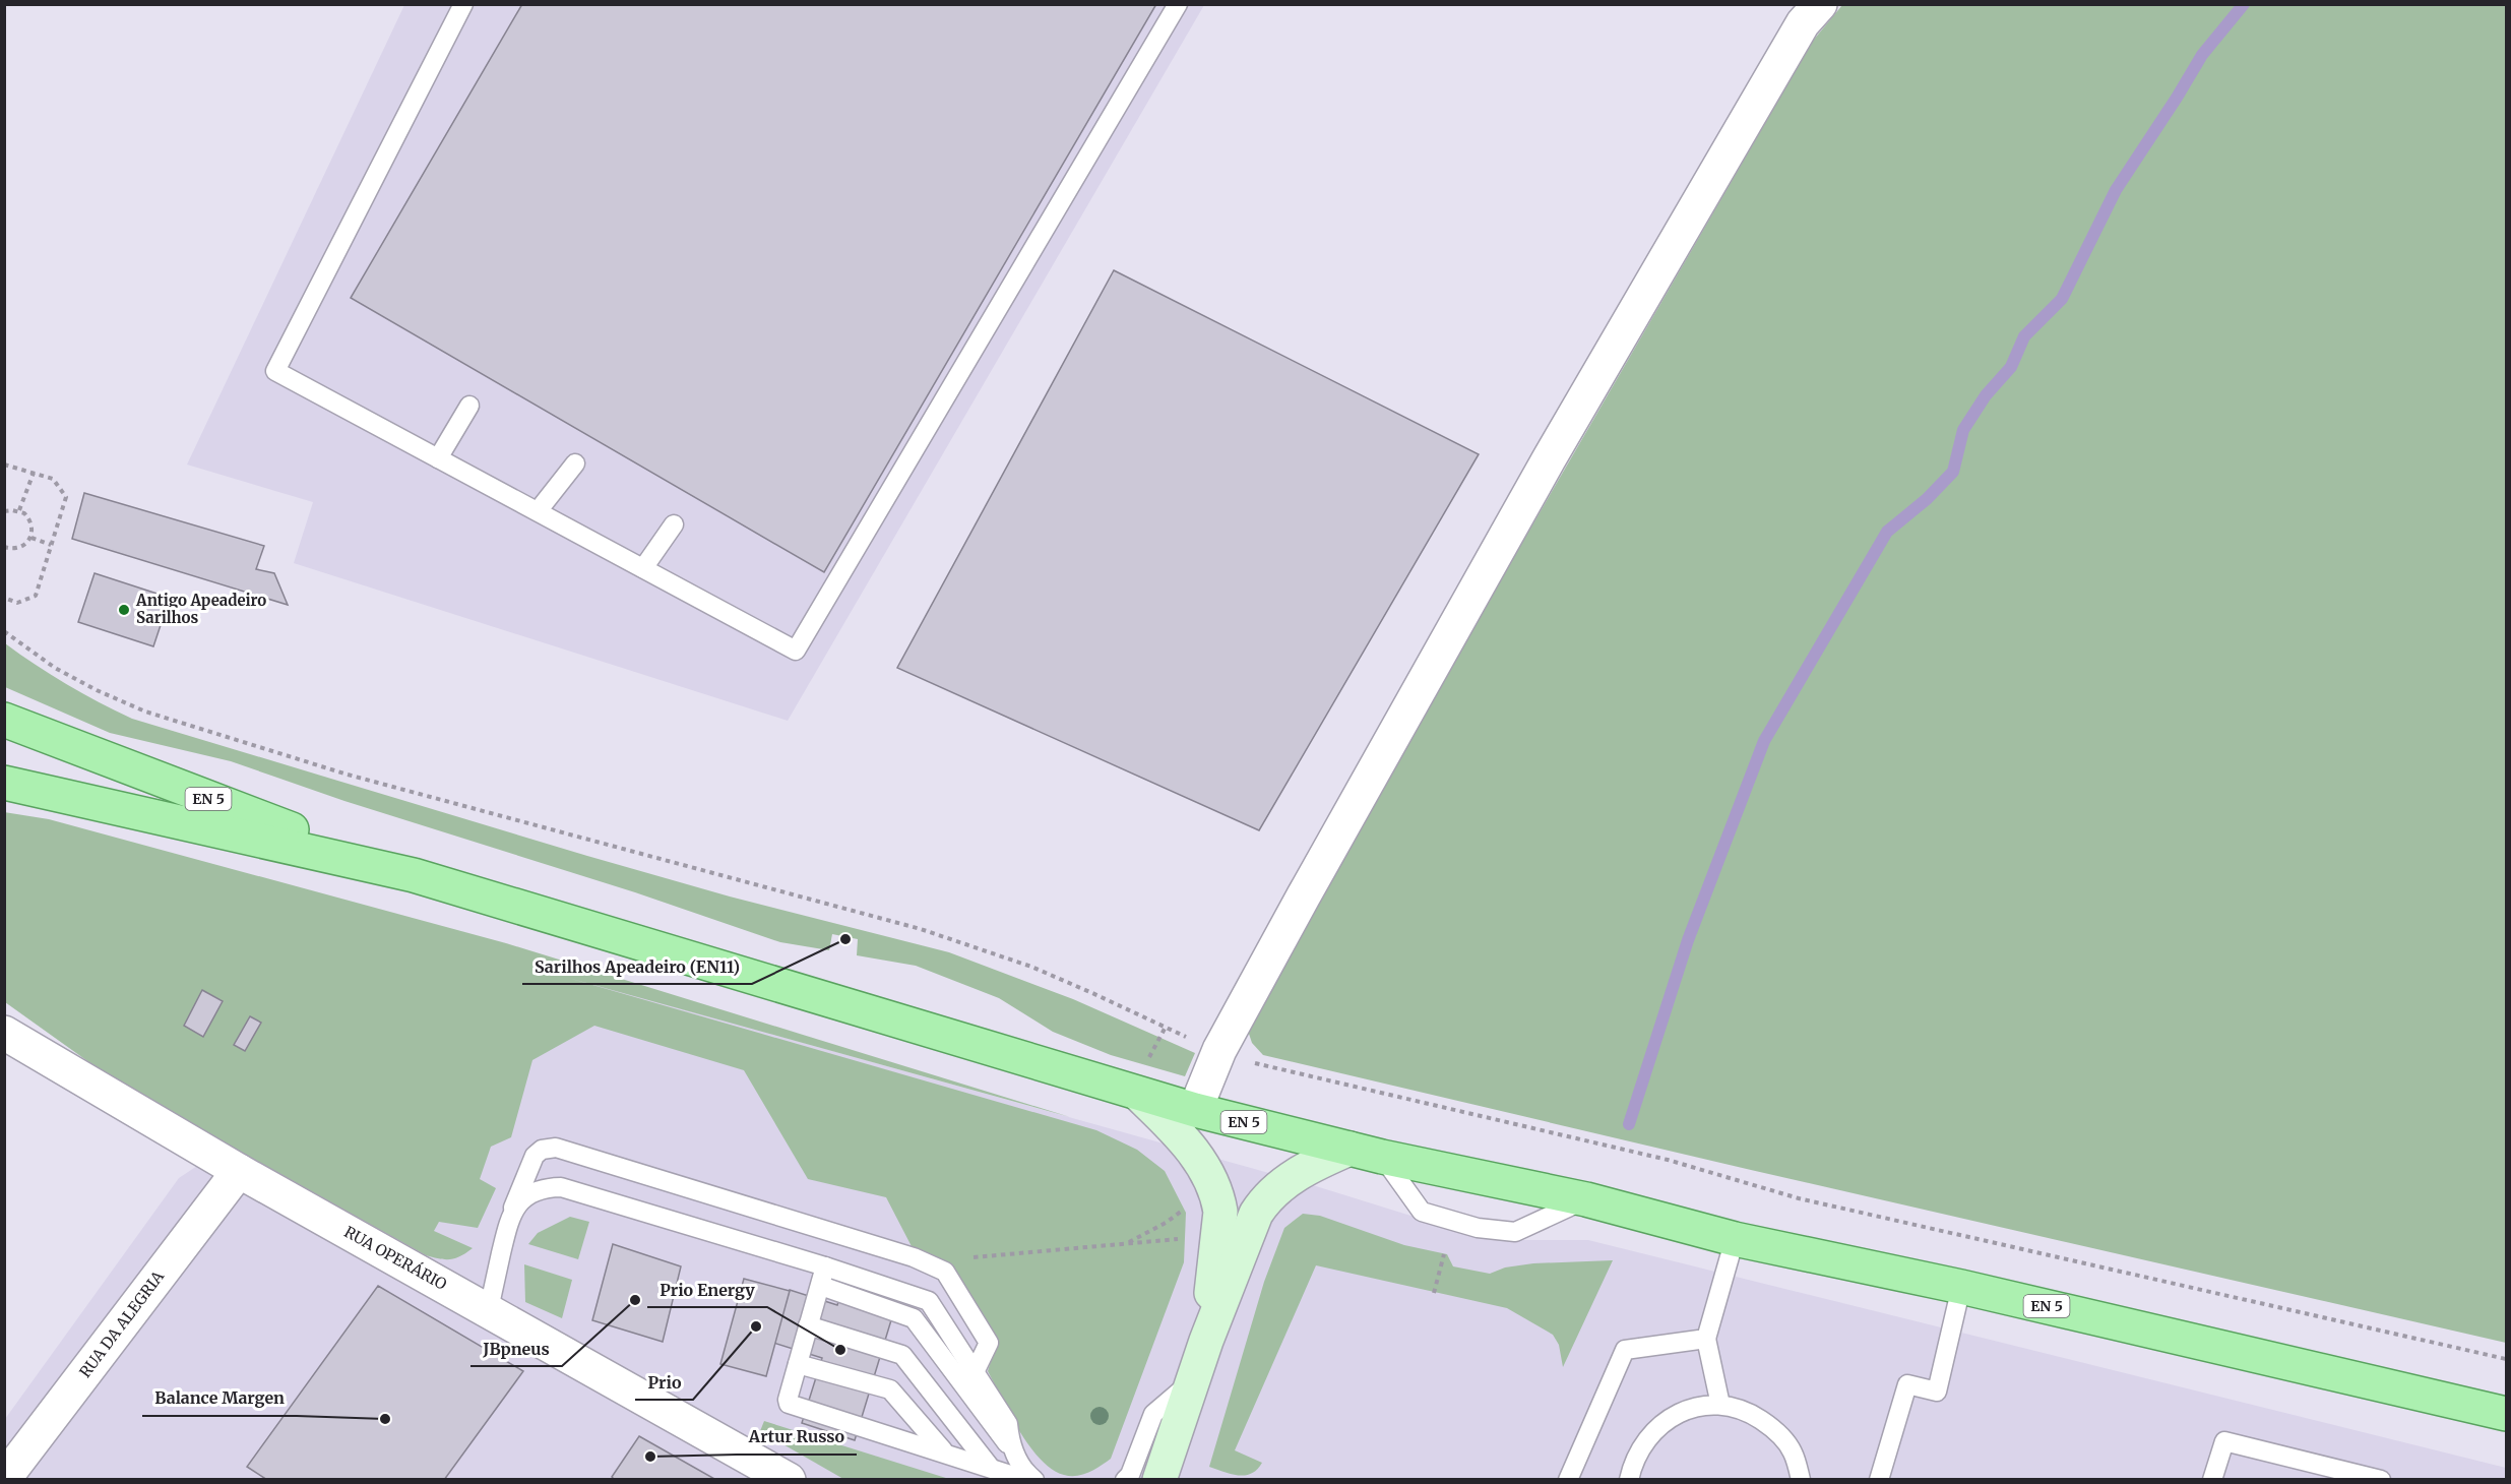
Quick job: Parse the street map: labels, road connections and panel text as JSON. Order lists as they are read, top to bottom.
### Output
{
  "streets": {
    "main road": ["EN 5"],
    "street": ["RUA OPERÁRIO", "RUA DA ALEGRIA"]
  },
  "crossings": [
    ["RUA OPERÁRIO", "RUA DA ALEGRIA"]
  ],
  "places": [
    "Antigo Apeadeiro Sarilhos",
    "Sarilhos Apeadeiro (EN11)",
    "JBpneus",
    "Prio",
    "Prio Energy",
    "Balance Margen",
    "Artur Russo"
  ]
}
